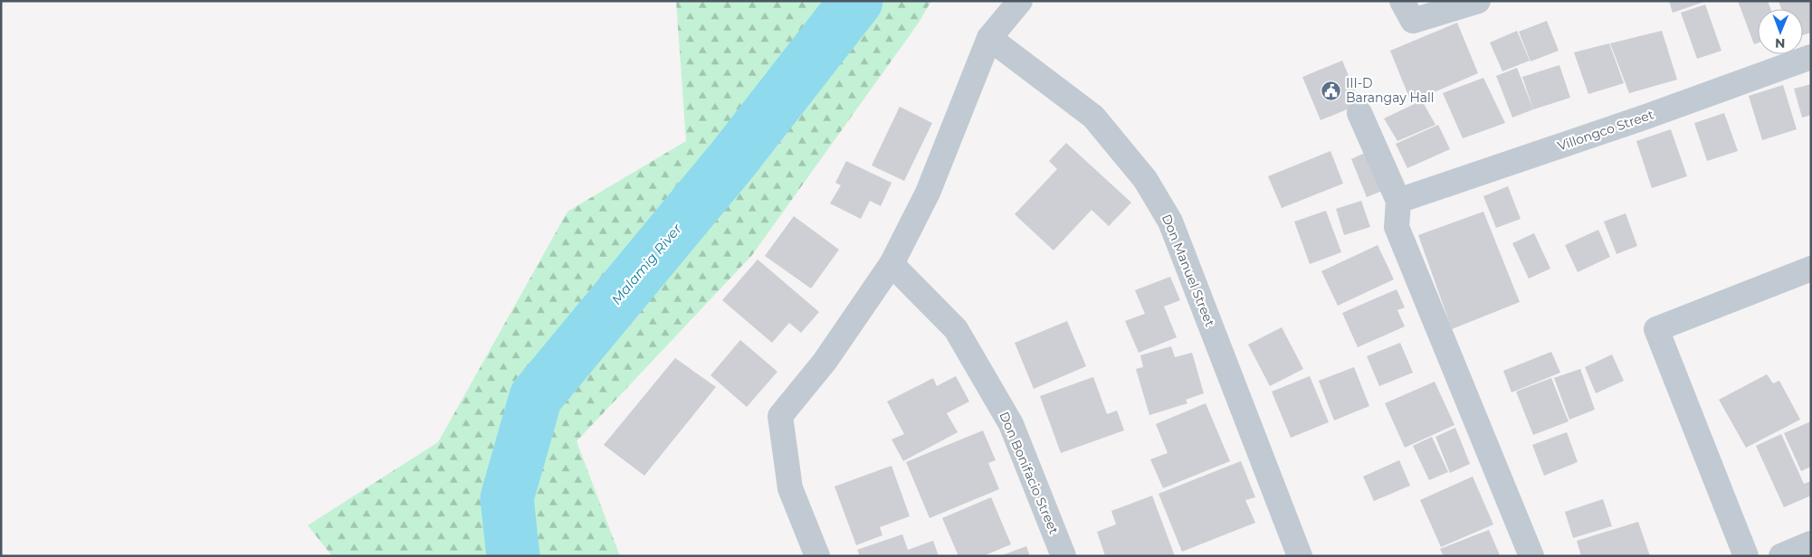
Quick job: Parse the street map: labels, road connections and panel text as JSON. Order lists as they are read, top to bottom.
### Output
{
  "streets": {
    "street": ["Villongco Street", "Don Manuel Street", "Don Bonifacio Street"]
  },
  "water": ["Malamig River"],
  "places": {
    "public building": ["III-D Barangay Hall"]
  },
  "north": "bottom"
}
